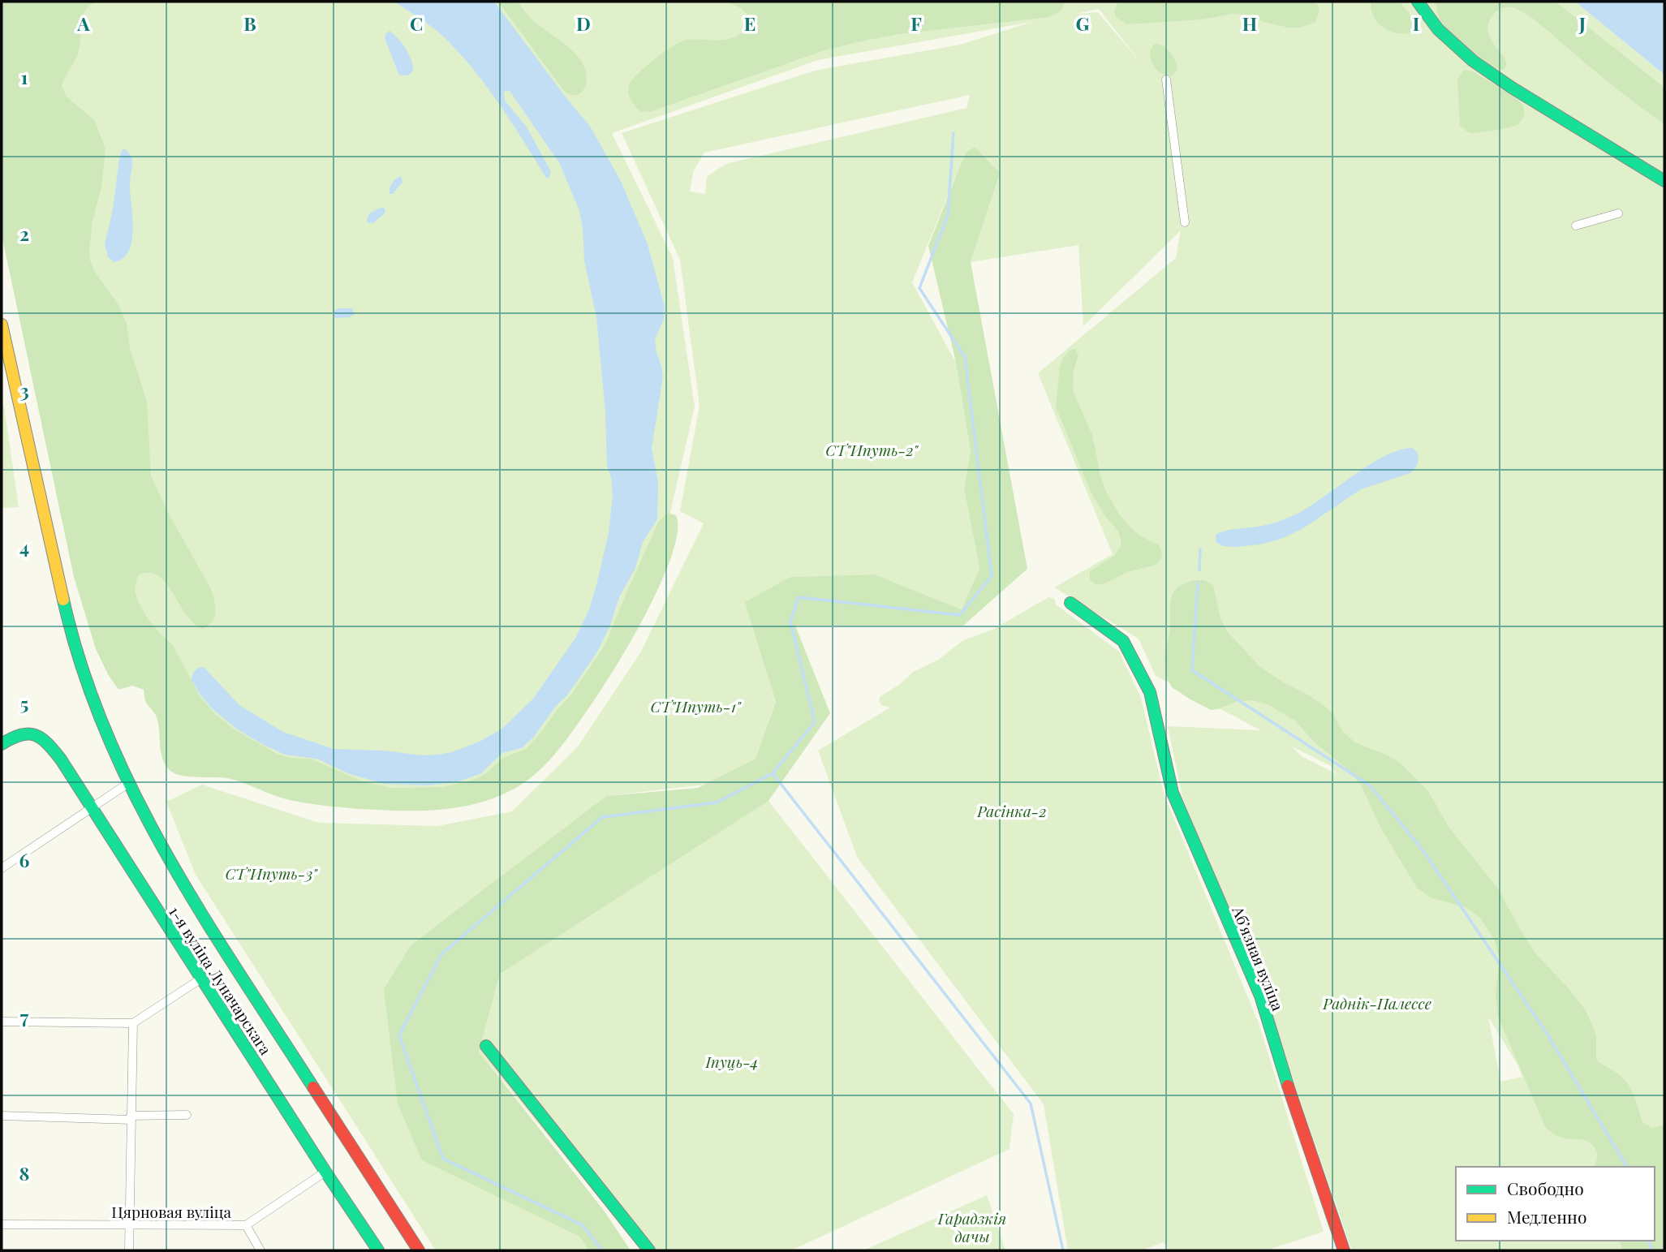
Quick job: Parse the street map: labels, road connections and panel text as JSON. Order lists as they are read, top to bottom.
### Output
{
  "streets": {
    "street": ["Абʼязная вуліца", "1-я вуліца Луначарскага", "Цярновая вуліца"]
  },
  "crossings": [
    ["1-я вуліца Луначарскага", "Цярновая вуліца"]
  ],
  "parks": [
    "СТ\"Ипуть-2\"",
    "СТ\"Ипуть-1\"",
    "Расінка-2",
    "СТ\"Ипуть-3\"",
    "Раднік-Палессе",
    "Іпуць-4",
    "Гарадзкія дачы"
  ],
  "legend": ["Свободно", "Медленно"],
  "grid": {
    "columns": [
      "A",
      "B",
      "C",
      "D",
      "E",
      "F",
      "G",
      "H",
      "I",
      "J"
    ],
    "rows": [
      "1",
      "2",
      "3",
      "4",
      "5",
      "6",
      "7",
      "8"
    ]
  }
}
